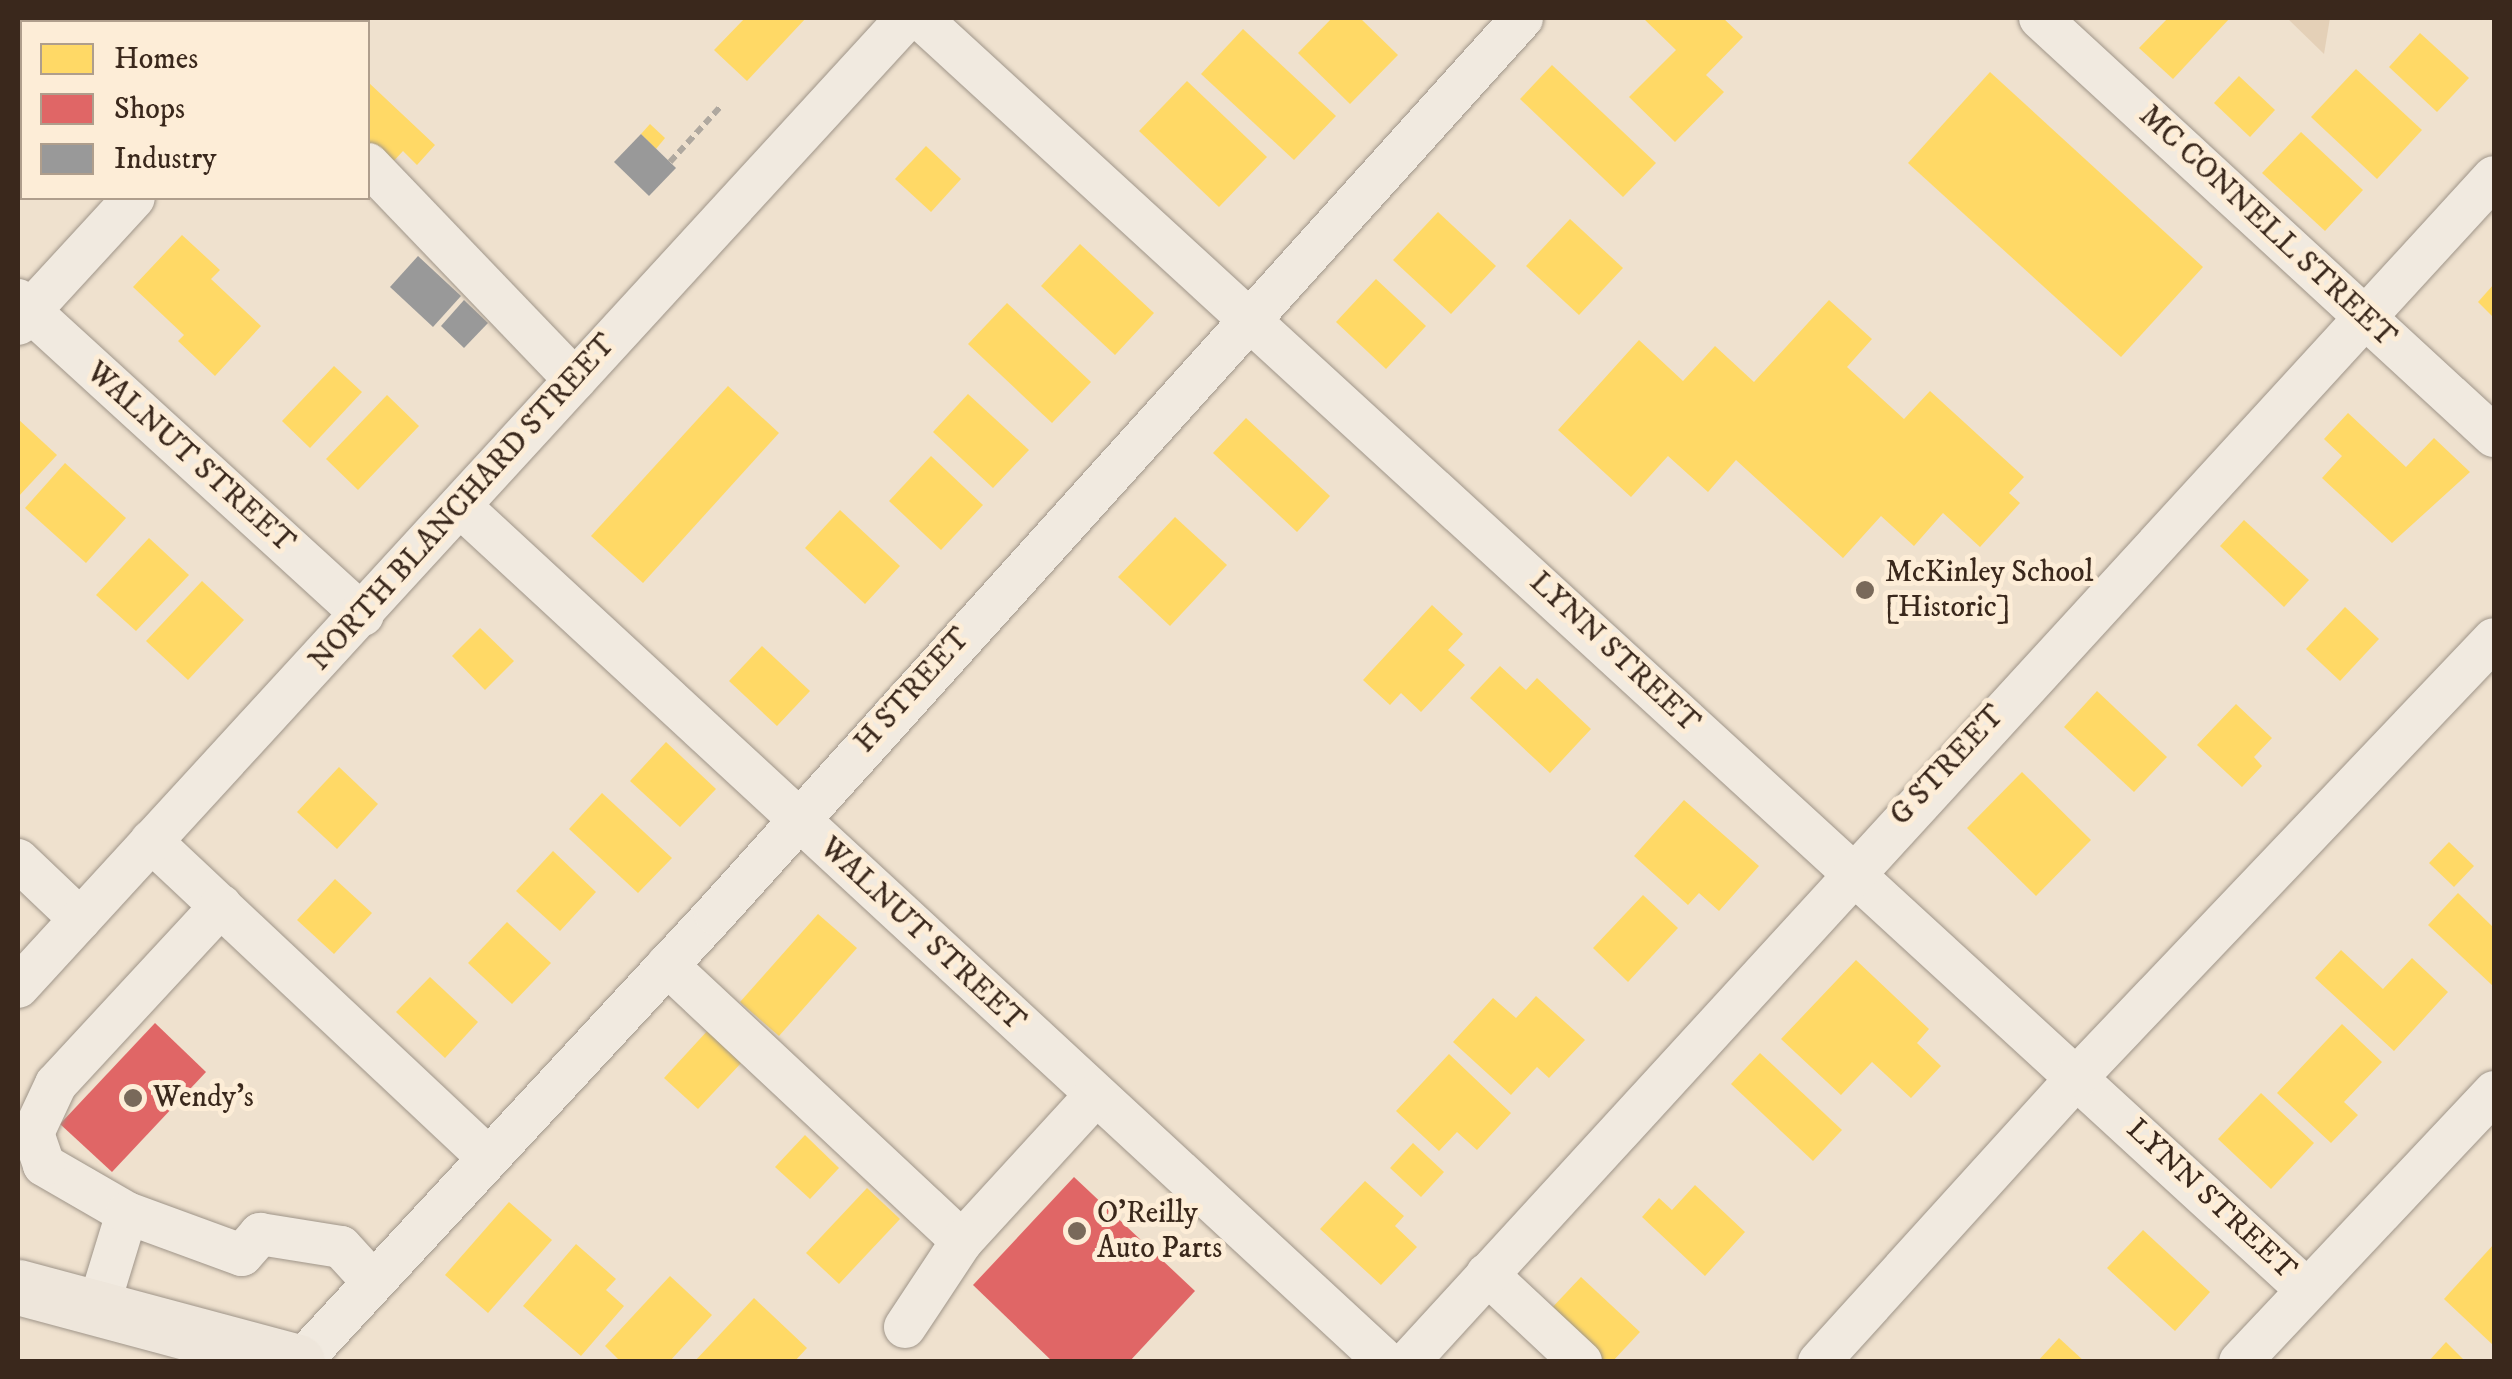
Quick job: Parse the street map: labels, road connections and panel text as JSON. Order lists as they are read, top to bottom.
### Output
{
  "streets": {
    "street": [
      "MC CONNELL STREET",
      "WALNUT STREET",
      "NORTH BLANCHARD STREET",
      "LYNN STREET",
      "H STREET",
      "G STREET"
    ]
  },
  "crossings": [
    ["MC CONNELL STREET", "G STREET"],
    ["WALNUT STREET", "NORTH BLANCHARD STREET"],
    ["WALNUT STREET", "H STREET"],
    ["LYNN STREET", "H STREET"],
    ["LYNN STREET", "G STREET"]
  ],
  "places": ["McKinley School [Historic]", "Wendy's", "O'Reilly Auto Parts"],
  "legend": ["Homes", "Shops", "Industry"]
}
